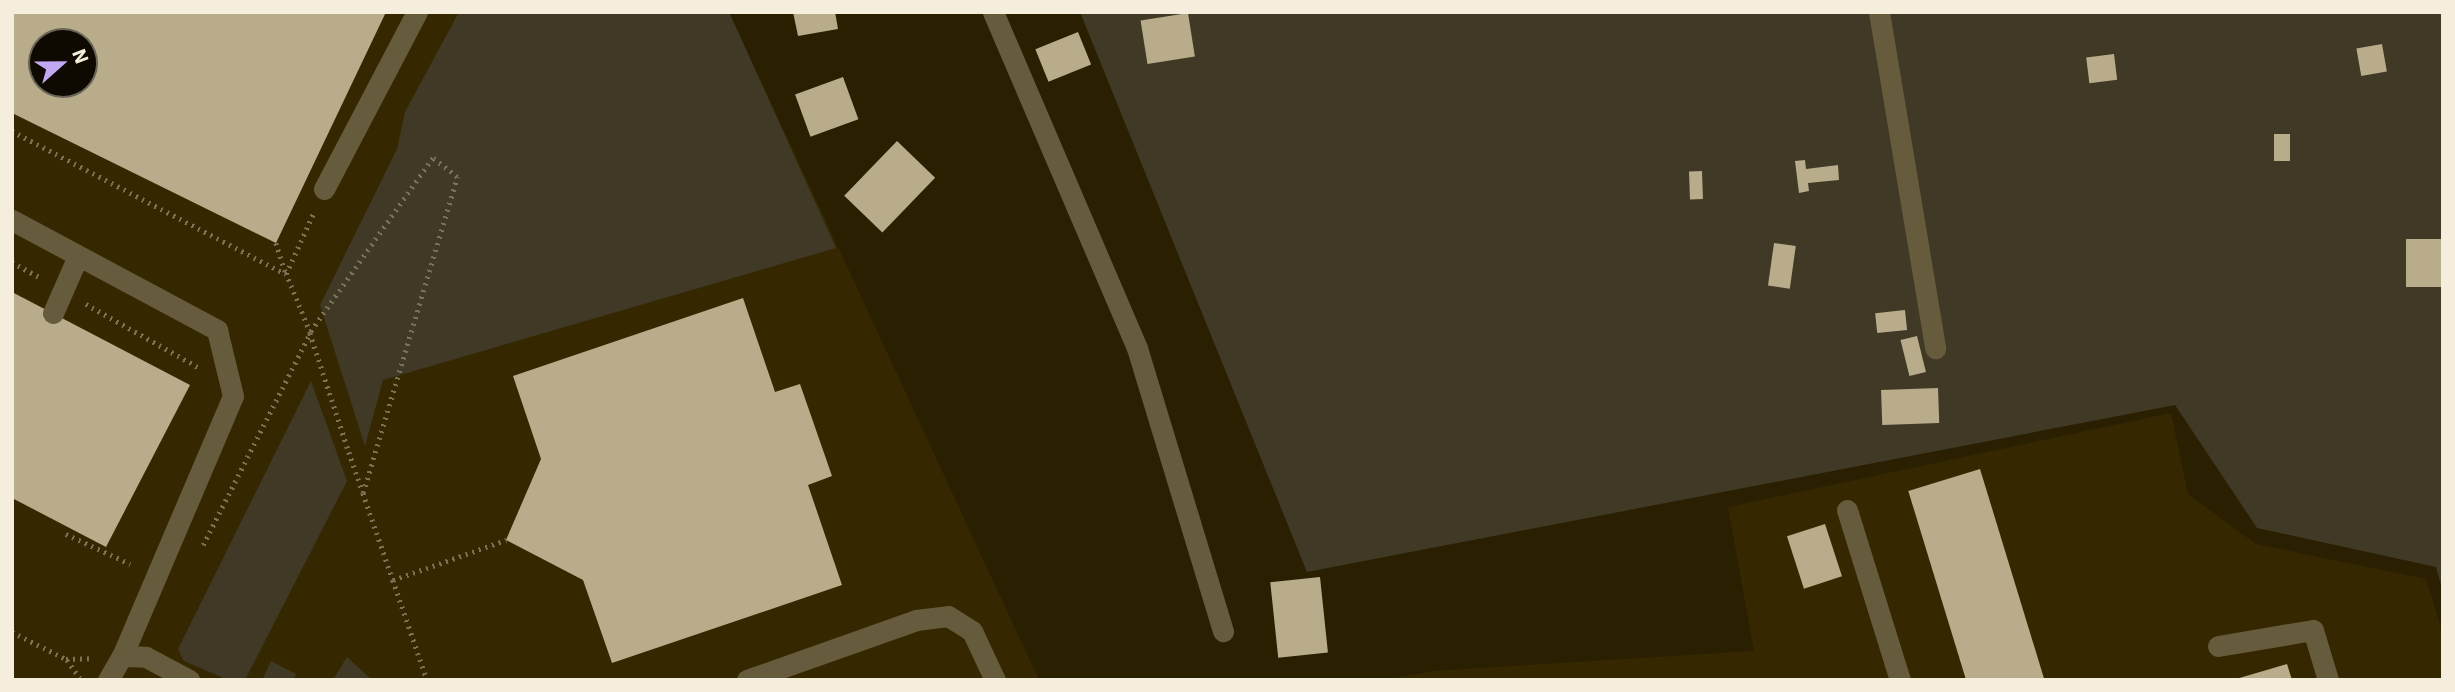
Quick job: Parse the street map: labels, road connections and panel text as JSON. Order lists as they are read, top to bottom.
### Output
{
  "north": "right"
}
